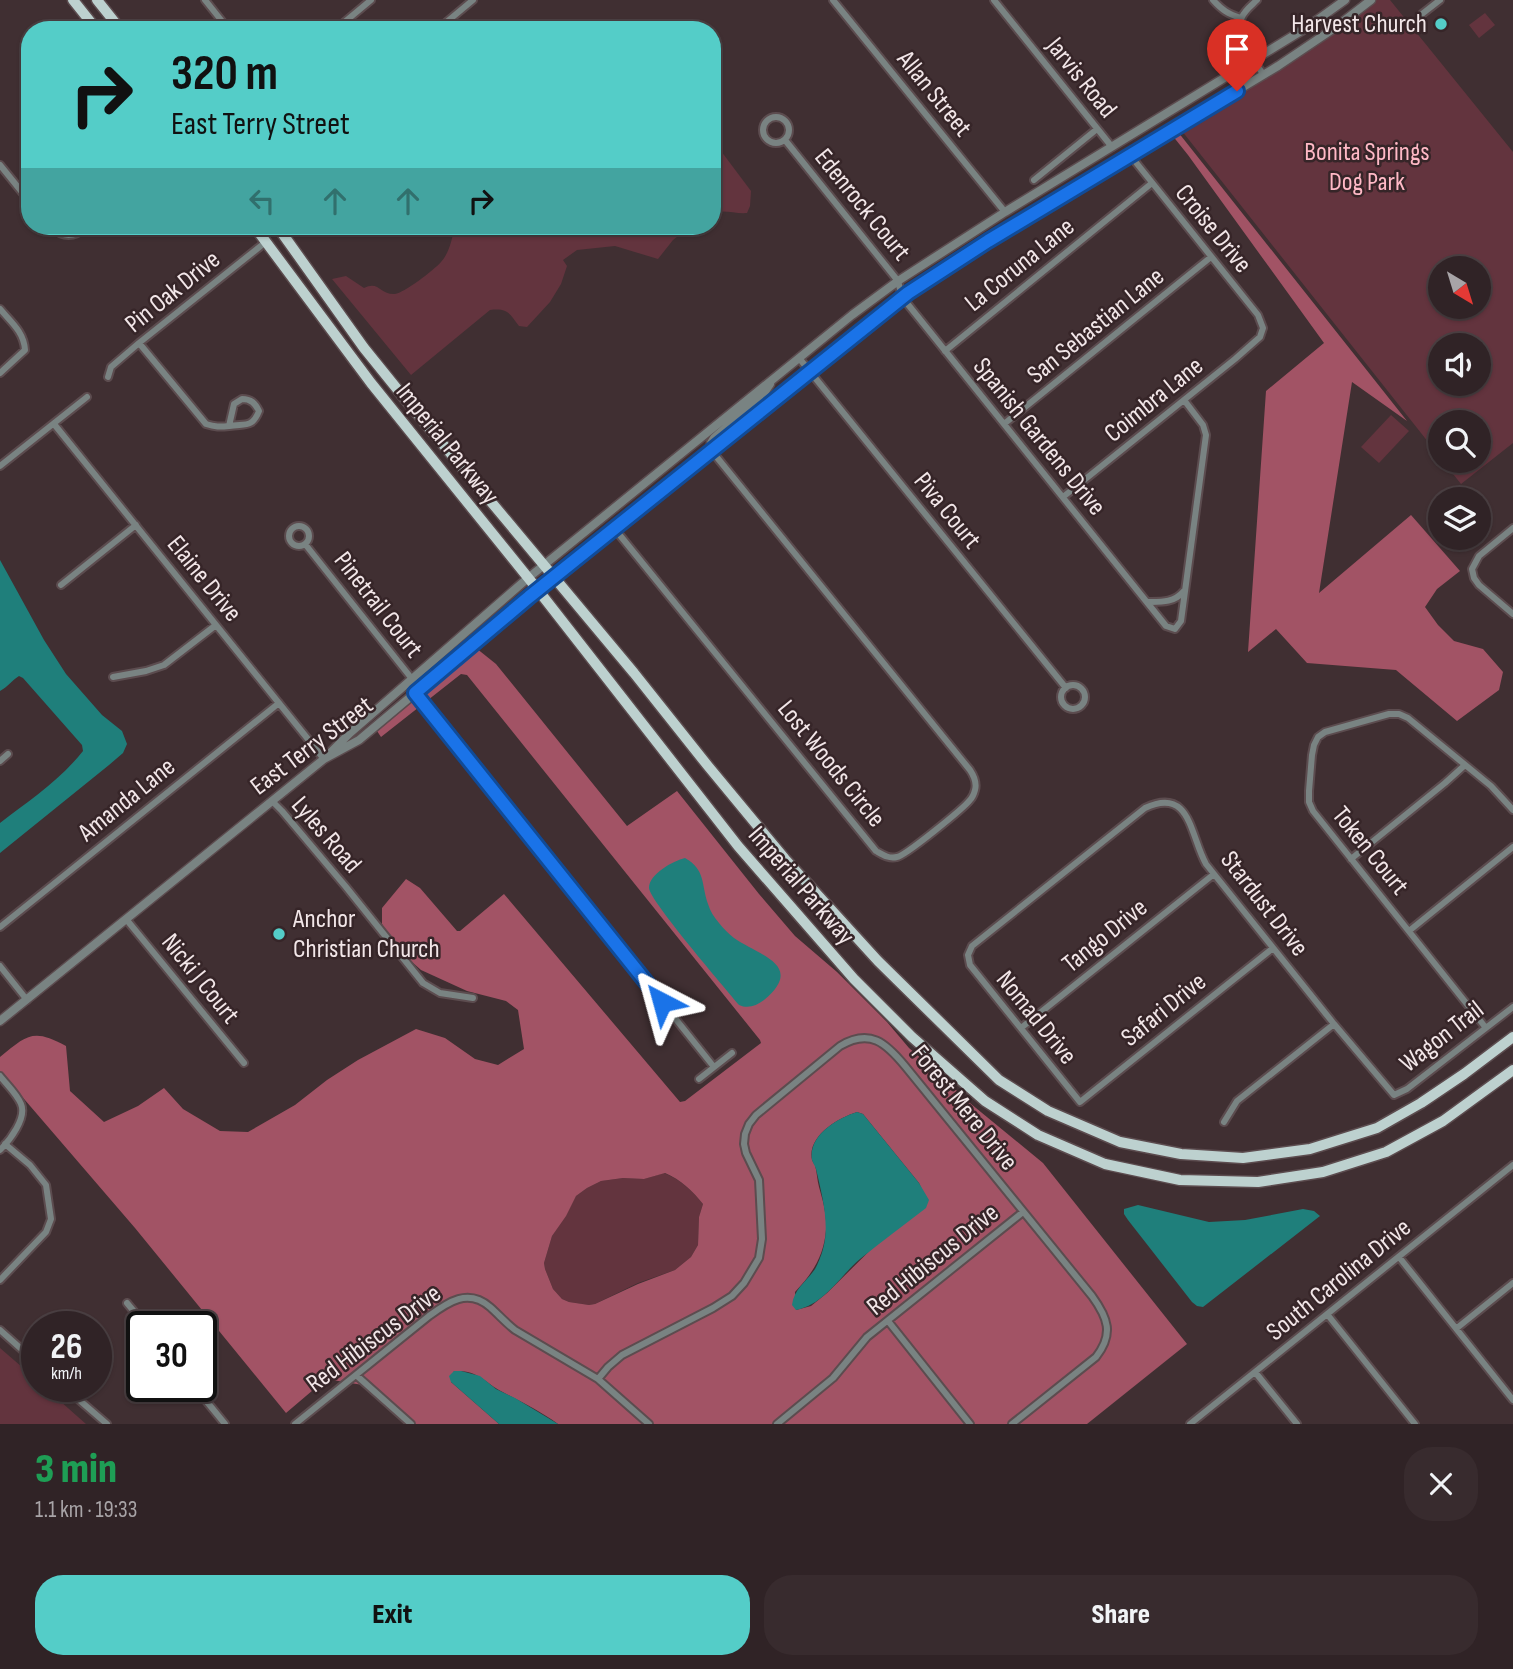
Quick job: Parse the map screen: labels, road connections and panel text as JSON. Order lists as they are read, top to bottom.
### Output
{
  "streets": {
    "main road": ["Imperial Parkway"],
    "street": [
      "Jarvis Road",
      "Allan Street",
      "Edenrock Court",
      "Croise Drive",
      "La Coruna Lane",
      "Pin Oak Drive",
      "San Sebastian Lane",
      "Coimbra Lane",
      "Spanish Gardens Drive",
      "Piva Court",
      "Elaine Drive",
      "Pinetrail Court",
      "East Terry Street",
      "Lost Woods Circle",
      "Amanda Lane",
      "Lyles Road",
      "Token Court",
      "Stardust Drive",
      "Tango Drive",
      "Nicki J Court",
      "Safari Drive",
      "Nomad Drive",
      "Wagon Trail",
      "Forest Mere Drive",
      "Red Hibiscus Drive",
      "South Carolina Drive"
    ]
  },
  "crossings": [
    ["Edenrock Court", "Spanish Gardens Drive"],
    ["Edenrock Court", "East Terry Street"],
    ["Croise Drive", "La Coruna Lane"],
    ["Croise Drive", "San Sebastian Lane"],
    ["Croise Drive", "Coimbra Lane"],
    ["Croise Drive", "East Terry Street"],
    ["La Coruna Lane", "Spanish Gardens Drive"],
    ["Pin Oak Drive", "Imperial Parkway"],
    ["San Sebastian Lane", "Spanish Gardens Drive"],
    ["Coimbra Lane", "Spanish Gardens Drive"],
    ["Spanish Gardens Drive", "East Terry Street"],
    ["Imperial Parkway", "East Terry Street"],
    ["Piva Court", "East Terry Street"],
    ["Elaine Drive", "East Terry Street"],
    ["Elaine Drive", "Amanda Lane"],
    ["Pinetrail Court", "East Terry Street"],
    ["East Terry Street", "Lost Woods Circle"],
    ["East Terry Street", "Lyles Road"],
    ["East Terry Street", "Nicki J Court"],
    ["Token Court", "Wagon Trail"],
    ["Stardust Drive", "Tango Drive"],
    ["Stardust Drive", "Safari Drive"],
    ["Stardust Drive", "Nomad Drive"],
    ["Stardust Drive", "Wagon Trail"],
    ["Tango Drive", "Nomad Drive"],
    ["Safari Drive", "Nomad Drive"],
    ["Forest Mere Drive", "Red Hibiscus Drive"]
  ],
  "parks": ["Bonita Springs Dog Park"],
  "places": ["Harvest Church", "Anchor Christian Church"],
  "north": "bottom right",
  "page": {
    "turn": ["320 m", "East Terry Street"],
    "speed": "26 km/h",
    "limit": "30",
    "heading": ["3 min", "1.1 km · 19:33"],
    "buttons": ["Exit", "Share"]
  }
}
